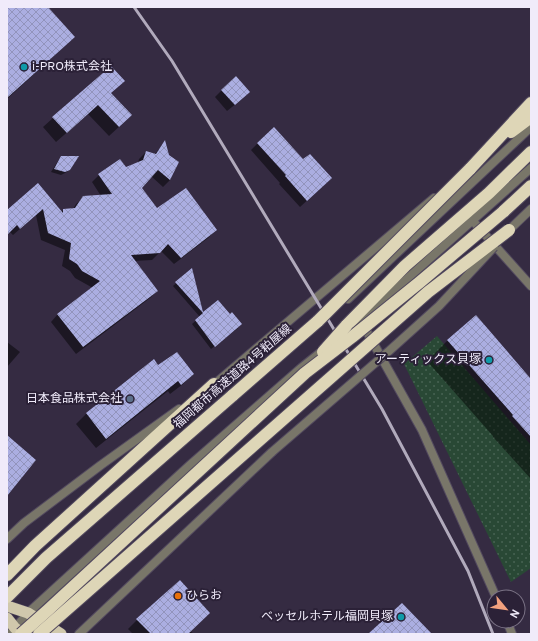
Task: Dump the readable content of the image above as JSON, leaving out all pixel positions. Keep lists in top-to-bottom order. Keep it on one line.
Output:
{"streets":{"highway":["福岡都市高速道路4号粕屋線"]},"places":["i-PRO株式会社","アーティックス貝塚","日本食品株式会社","ひらお","ベッセルホテル福岡貝塚"],"north":"bottom right"}
